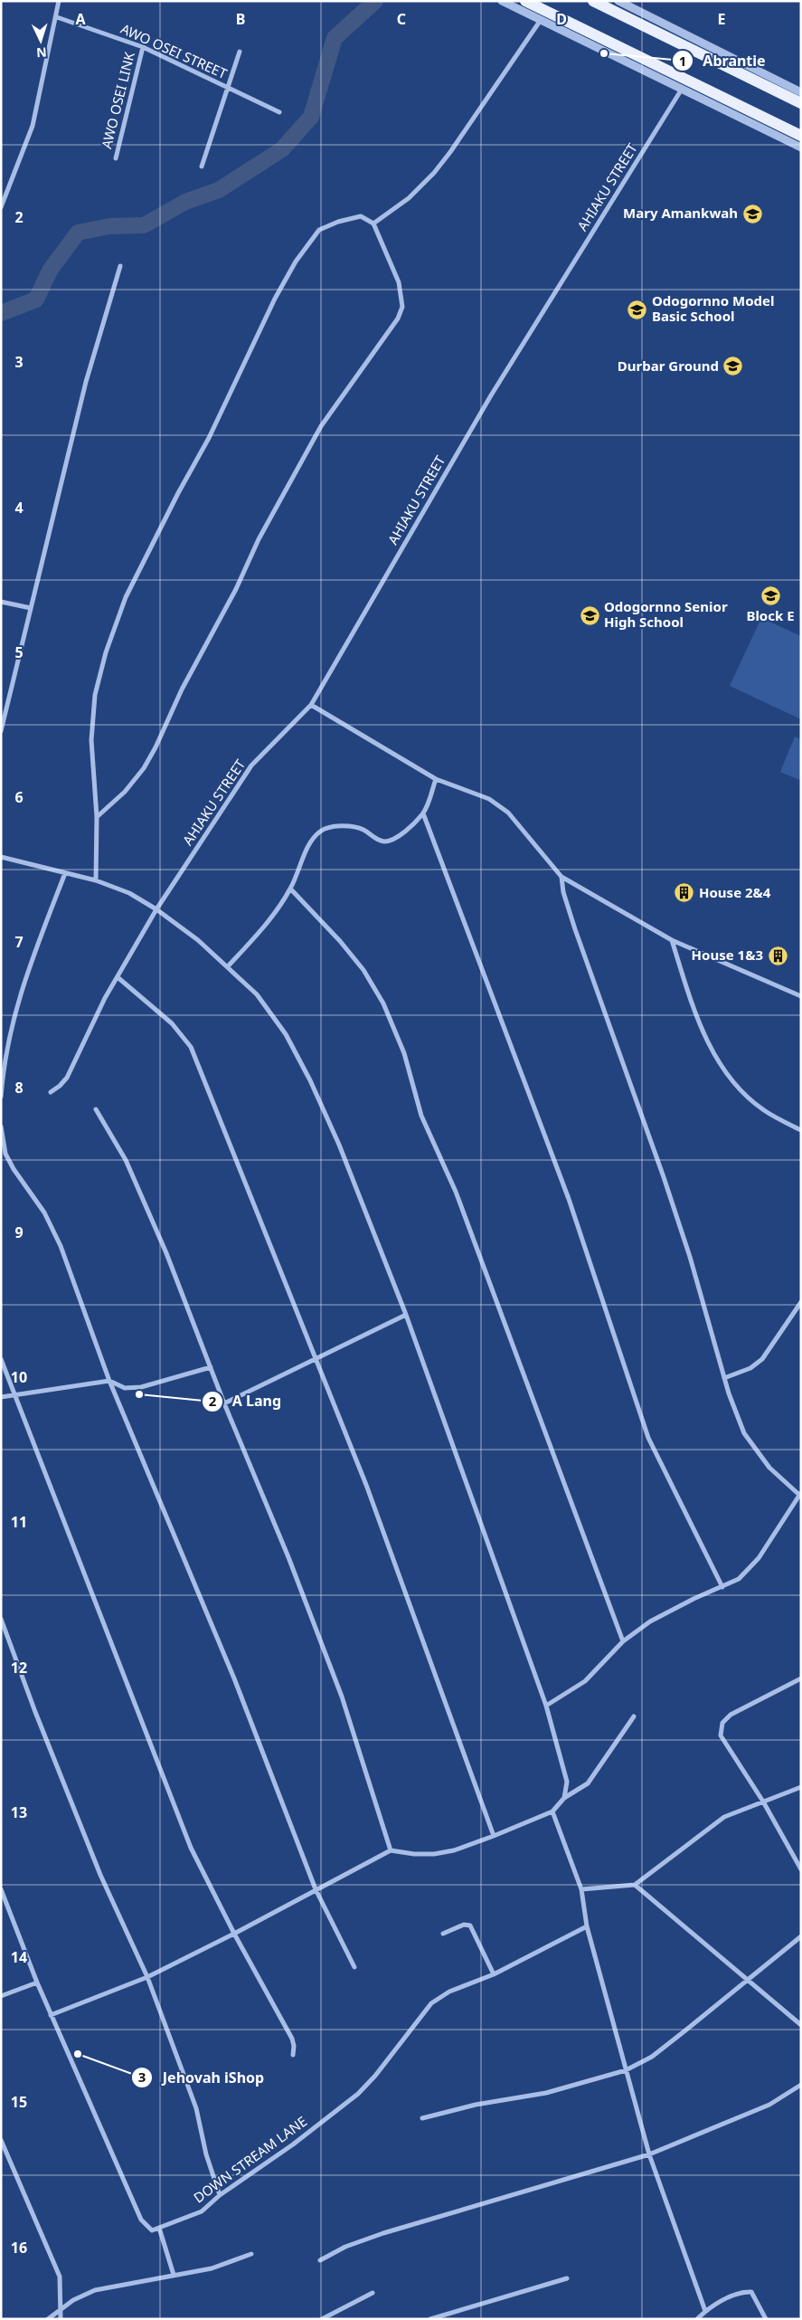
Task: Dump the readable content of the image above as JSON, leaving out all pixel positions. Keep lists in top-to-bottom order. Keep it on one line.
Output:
{"streets":{"street":["AWO OSEI STREET","AWO OSEI LINK","AHIAKU STREET","DOWN STREAM LANE"]},"crossings":[["AWO OSEI STREET","AWO OSEI LINK"]],"places":{"other":["Abrantie","A Lang","Jehovah iShop"],"school or university":["Mary Amankwah","Odogornno Model Basic School","Durbar Ground","Block E","Odogornno Senior High School"],"building":["House 2&4","House 1&3"]},"north":"bottom","grid":{"columns":["A","B","C","D","E"],"rows":["2","3","4","5","6","7","8","9","10","11","12","13","14","15","16"]}}
